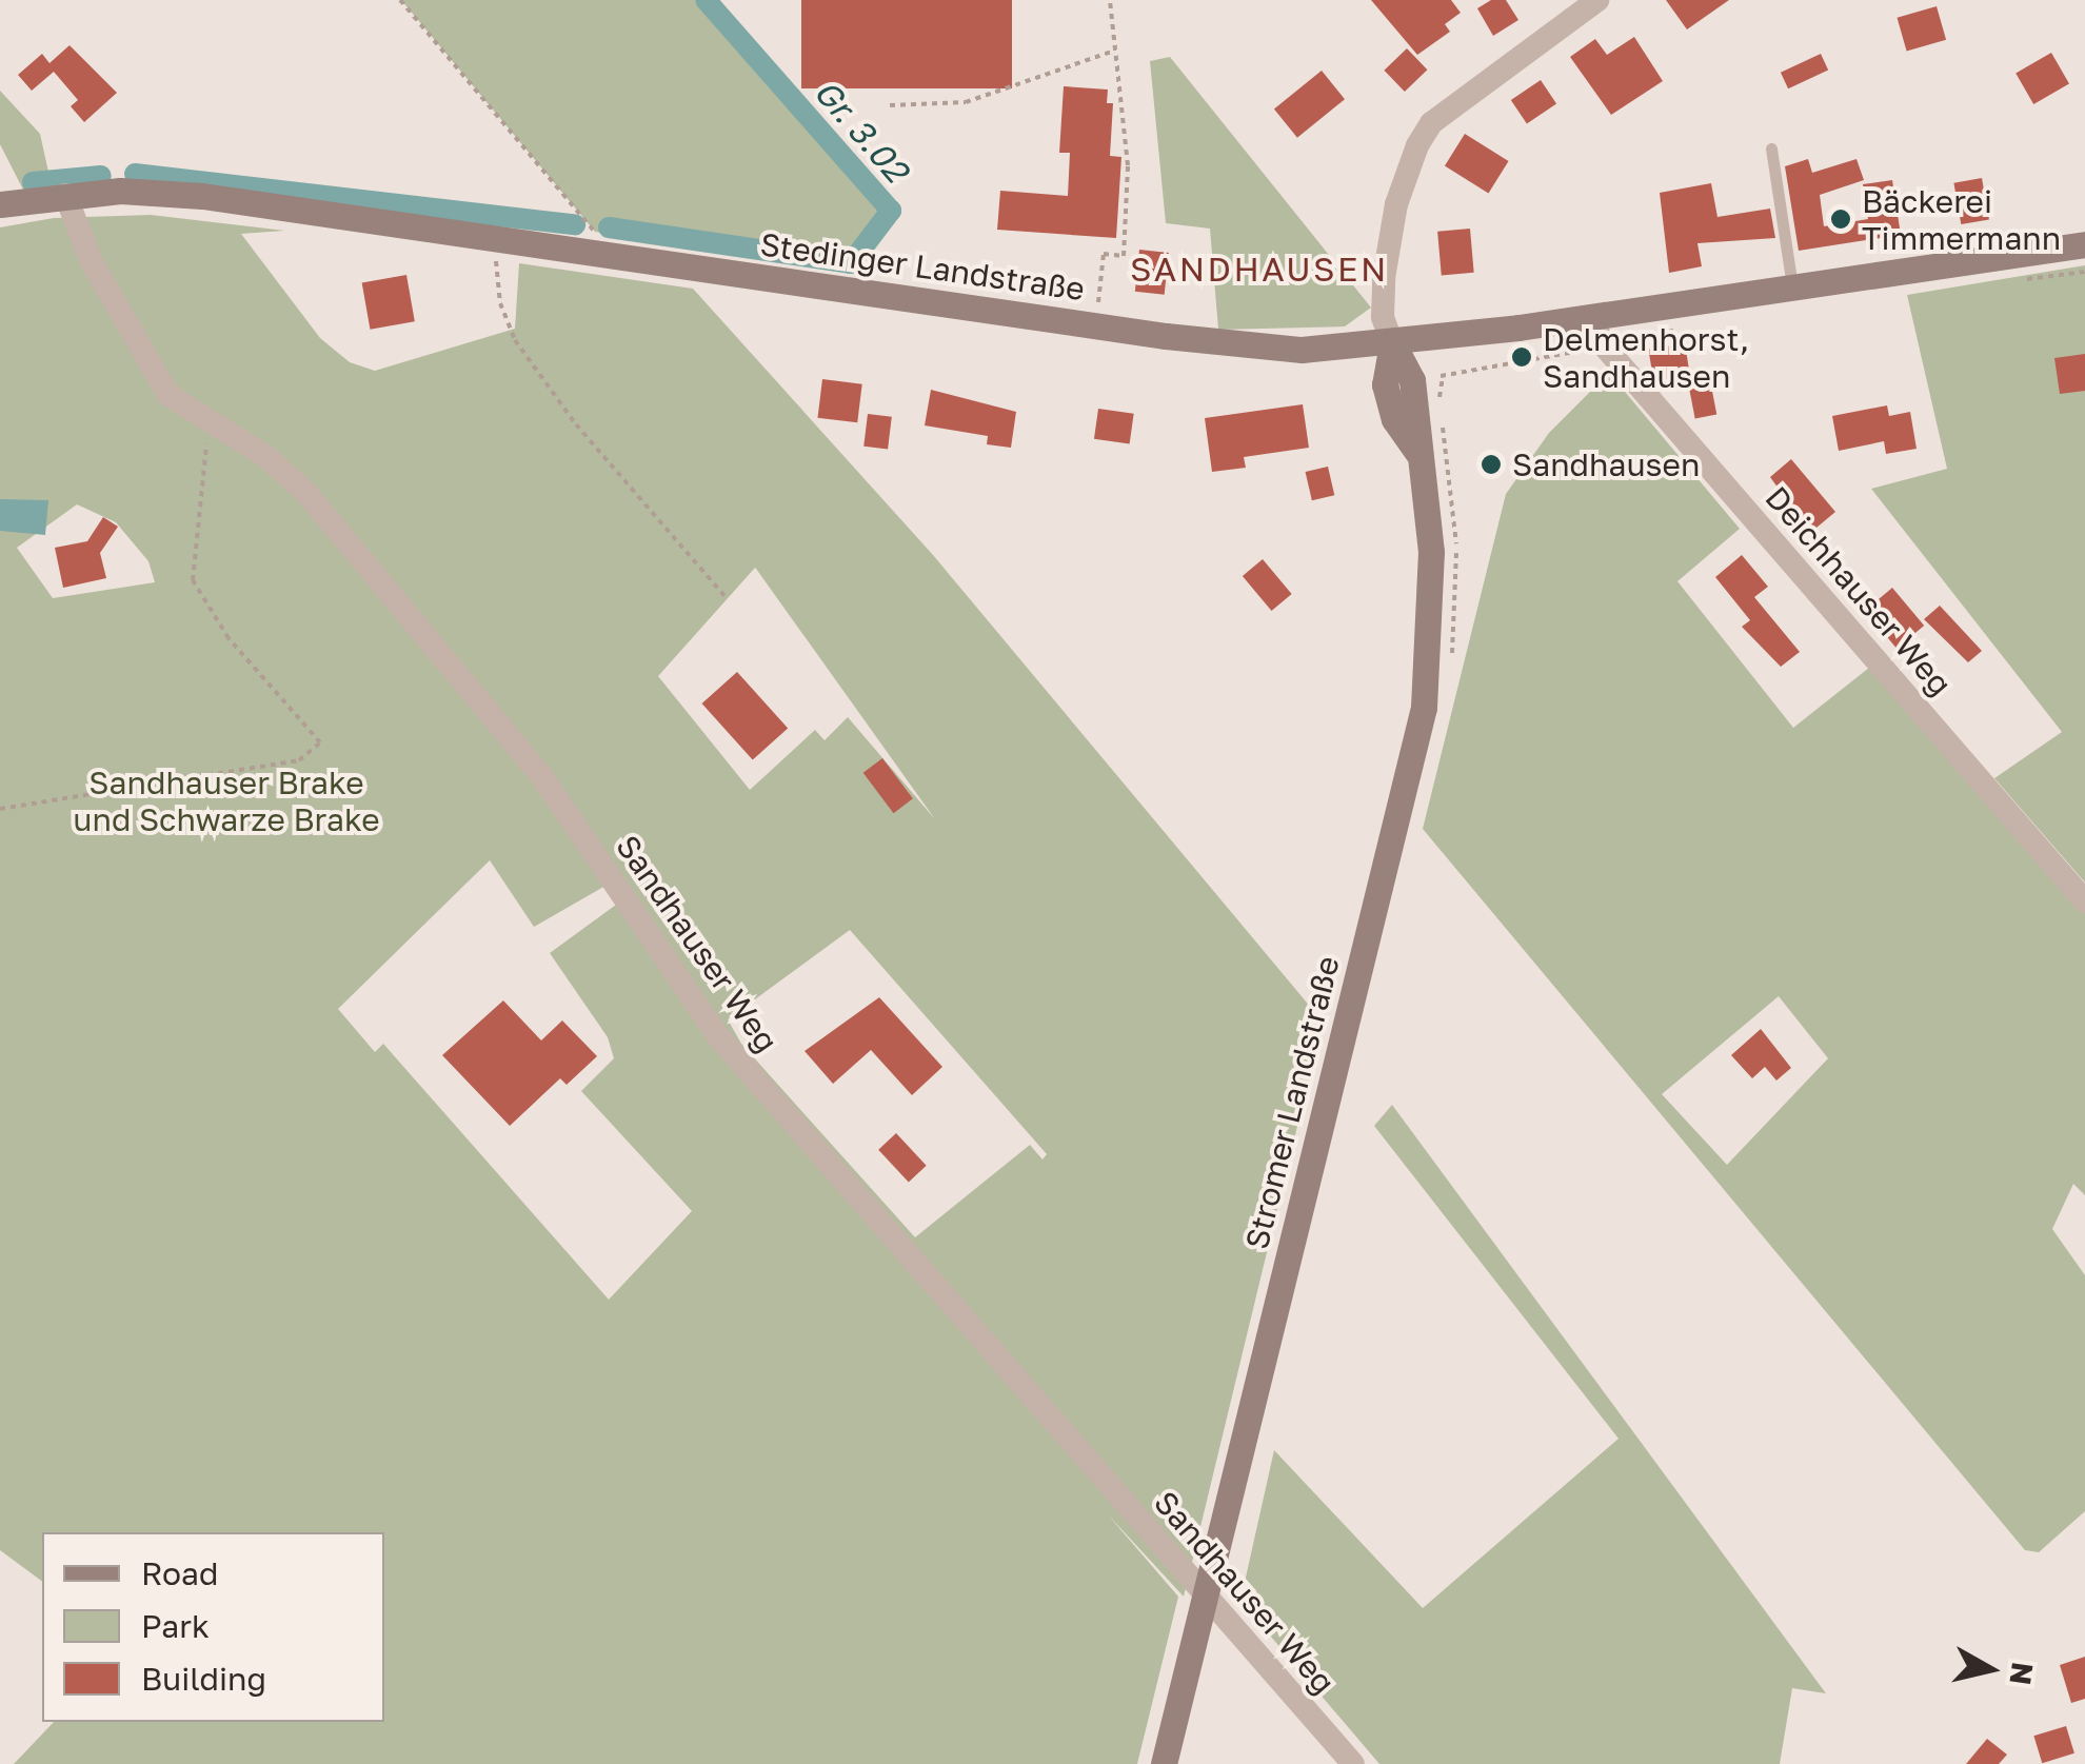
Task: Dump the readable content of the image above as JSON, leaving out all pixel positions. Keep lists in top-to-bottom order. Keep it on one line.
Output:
{"streets":{"main road":["Stedinger Landstraße","Stromer Landstraße"],"street":["Deichhauser Weg","Sandhauser Weg"]},"crossings":[["Stedinger Landstraße","Deichhauser Weg"],["Stedinger Landstraße","Sandhauser Weg"],["Stedinger Landstraße","Stromer Landstraße"],["Sandhauser Weg","Stromer Landstraße"]],"districts":["SANDHAUSEN"],"water":["Gr. 3.02"],"parks":["Sandhauser Brake und Schwarze Brake"],"places":["Bäckerei Timmermann","Delmenhorst, Sandhausen","Sandhausen"],"legend":["Road","Park","Building"],"north":"right"}
